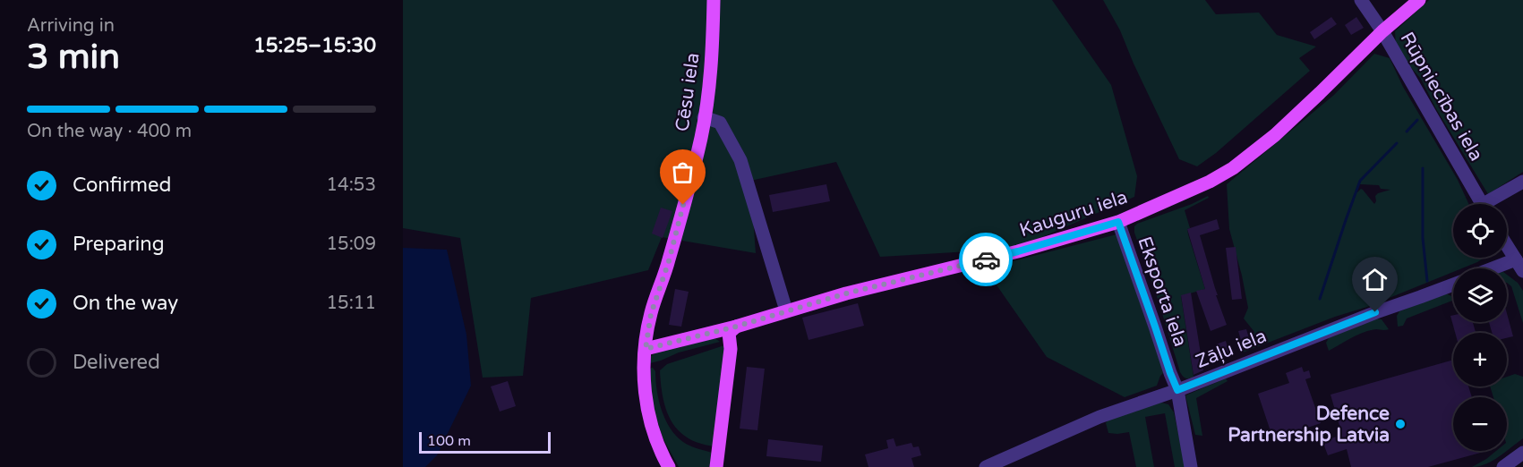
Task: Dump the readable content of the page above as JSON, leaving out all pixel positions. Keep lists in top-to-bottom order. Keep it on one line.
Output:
{"streets":{"main road":["Cēsu iela","Kauguru iela"],"street":["Rūpniecības iela","Eksporta iela","Zāļu iela"]},"crossings":[["Cēsu iela","Kauguru iela"],["Rūpniecības iela","Kauguru iela"],["Kauguru iela","Eksporta iela"],["Eksporta iela","Zāļu iela"]],"places":["Defence Partnership Latvia"],"scale_bar":"100 m","page":{"heading":["3 min","Arriving in","15:25–15:30"],"bar":"On the way · 400 m","list":[["Confirmed","14:53"],["Preparing","15:09"],["On the way","15:11"],"Delivered"],"map_buttons":["+","−"],"scale":"100 m"}}
